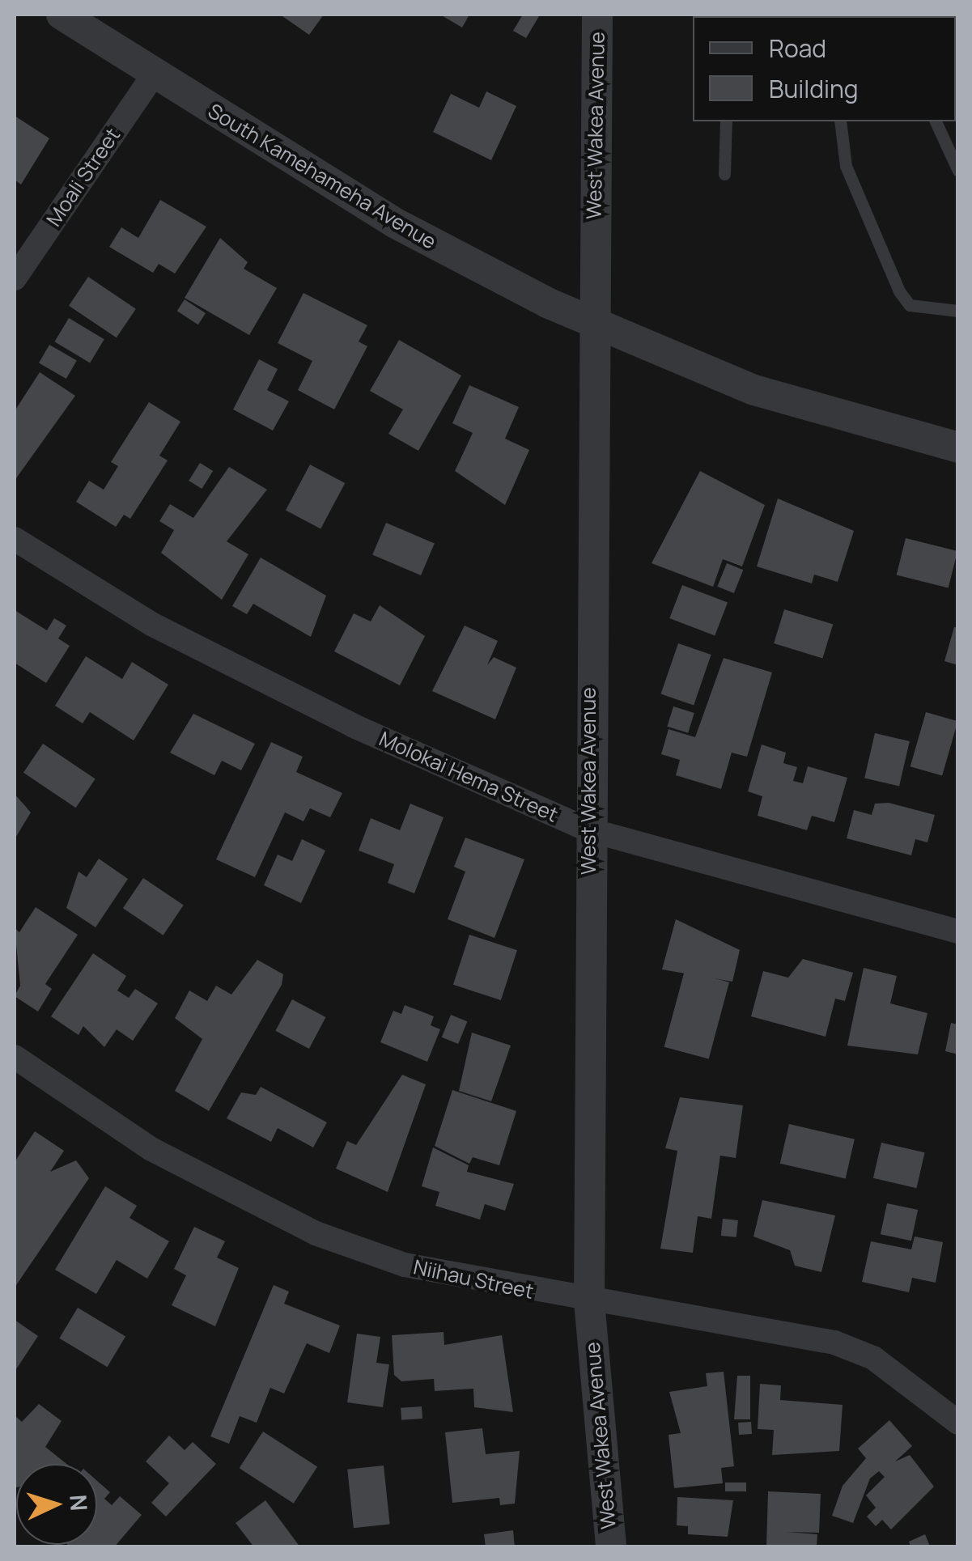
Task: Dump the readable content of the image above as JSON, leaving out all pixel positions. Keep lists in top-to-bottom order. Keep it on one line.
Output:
{"streets":{"street":["West Wakea Avenue","South Kamehameha Avenue","Moali Street","Molokai Hema Street","Niihau Street"]},"crossings":[["West Wakea Avenue","South Kamehameha Avenue"],["West Wakea Avenue","Molokai Hema Street"],["West Wakea Avenue","Niihau Street"],["South Kamehameha Avenue","Moali Street"]],"legend":["Road","Building"],"north":"right"}
